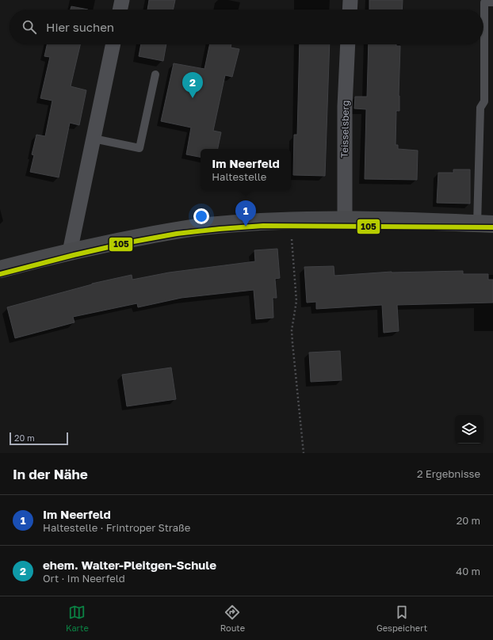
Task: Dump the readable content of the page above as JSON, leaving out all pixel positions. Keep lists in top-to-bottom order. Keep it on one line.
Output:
{"streets":{"street":["Teisselsberg"]},"lines":["transit line 105"],"scale_bar":"20 m","page":{"search":"Hier suchen","pins":["2","1"],"popup":["Im Neerfeld","Haltestelle"],"scale":"20 m","heading":["In der Nähe","2 Ergebnisse"],"list":[{"mark":"1","name":"Im Neerfeld","note":"Haltestelle · Frintroper Straße","value":"20 m"},{"mark":"2","name":"ehem. Walter-Pleitgen-Schule","note":"Ort · Im Neerfeld","value":"40 m"}],"nav":["Karte","Route","Gespeichert"]}}
